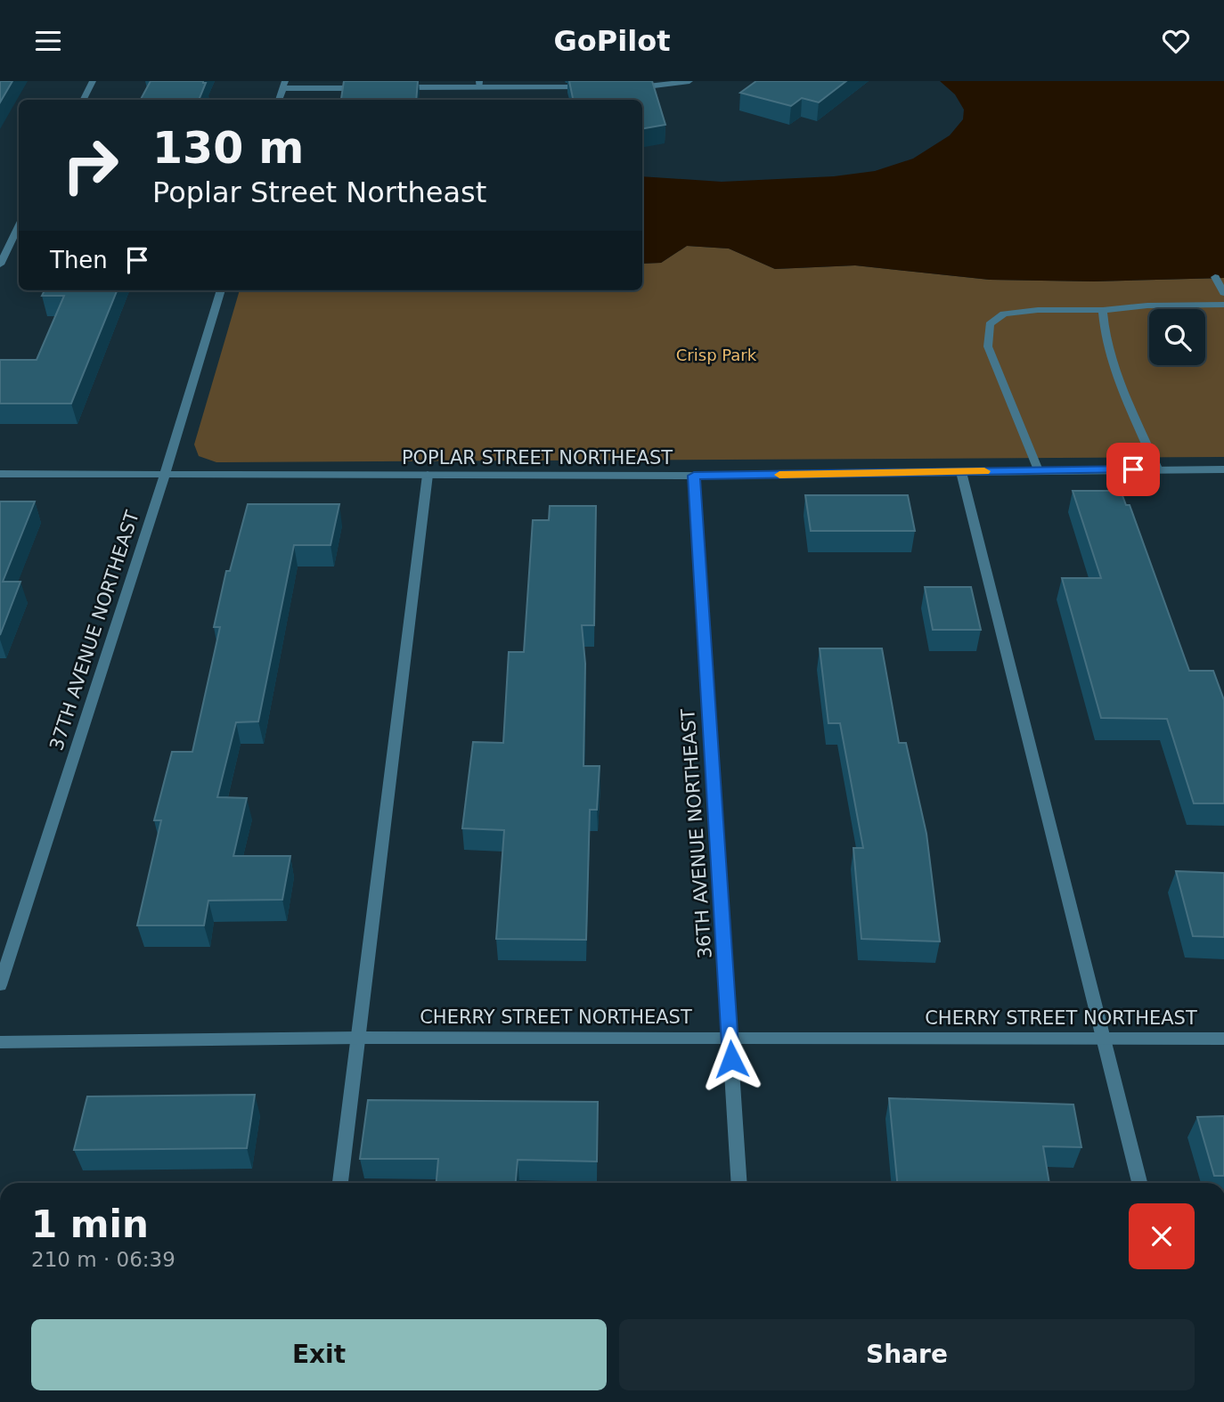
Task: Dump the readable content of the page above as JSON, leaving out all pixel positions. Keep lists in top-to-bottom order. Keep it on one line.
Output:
{"streets":{"street":["POPLAR STREET NORTHEAST","37TH AVENUE NORTHEAST","36TH AVENUE NORTHEAST","CHERRY STREET NORTHEAST"]},"crossings":[["POPLAR STREET NORTHEAST","37TH AVENUE NORTHEAST"],["POPLAR STREET NORTHEAST","36TH AVENUE NORTHEAST"],["36TH AVENUE NORTHEAST","CHERRY STREET NORTHEAST"]],"parks":["Crisp Park"],"page":{"header":"GoPilot","turn":["130 m","Poplar Street Northeast"],"then":"Then","heading":["1 min","210 m · 06:39"],"buttons":["Exit","Share"]}}
